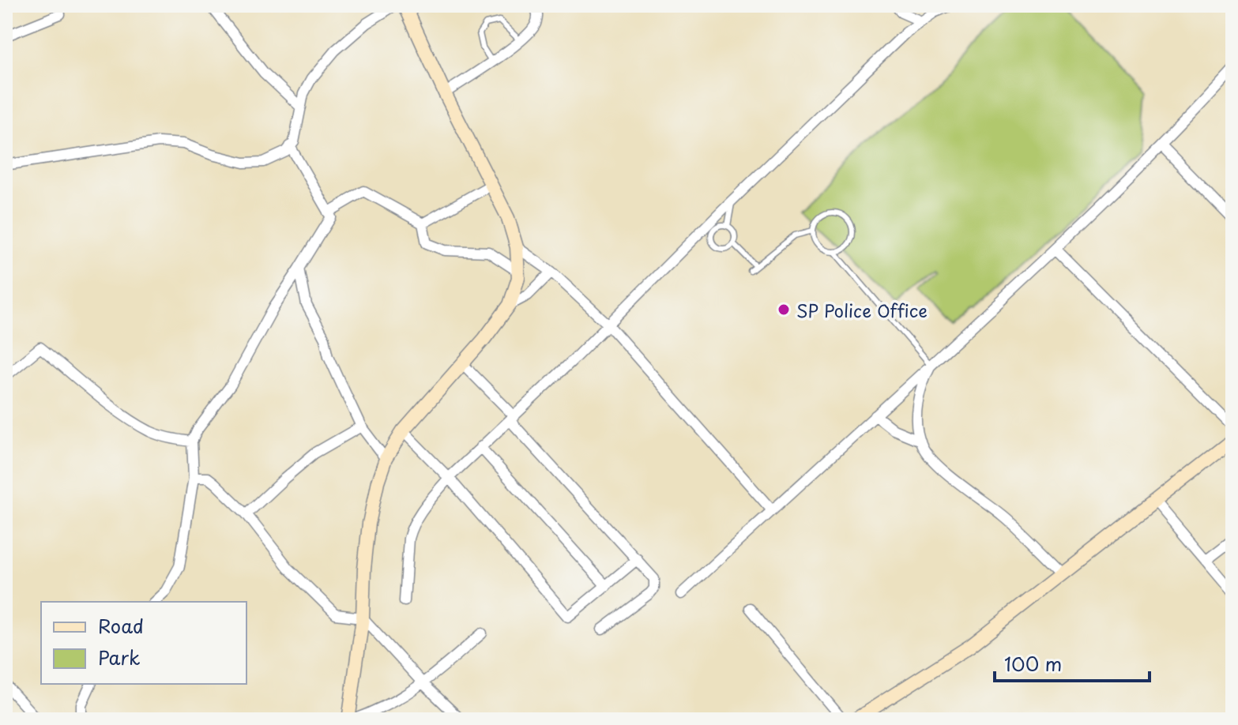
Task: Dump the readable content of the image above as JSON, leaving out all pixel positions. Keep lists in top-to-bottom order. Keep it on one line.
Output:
{"places":["SP Police Office"],"legend":["Road","Park"],"scale_bar":"100 m"}
